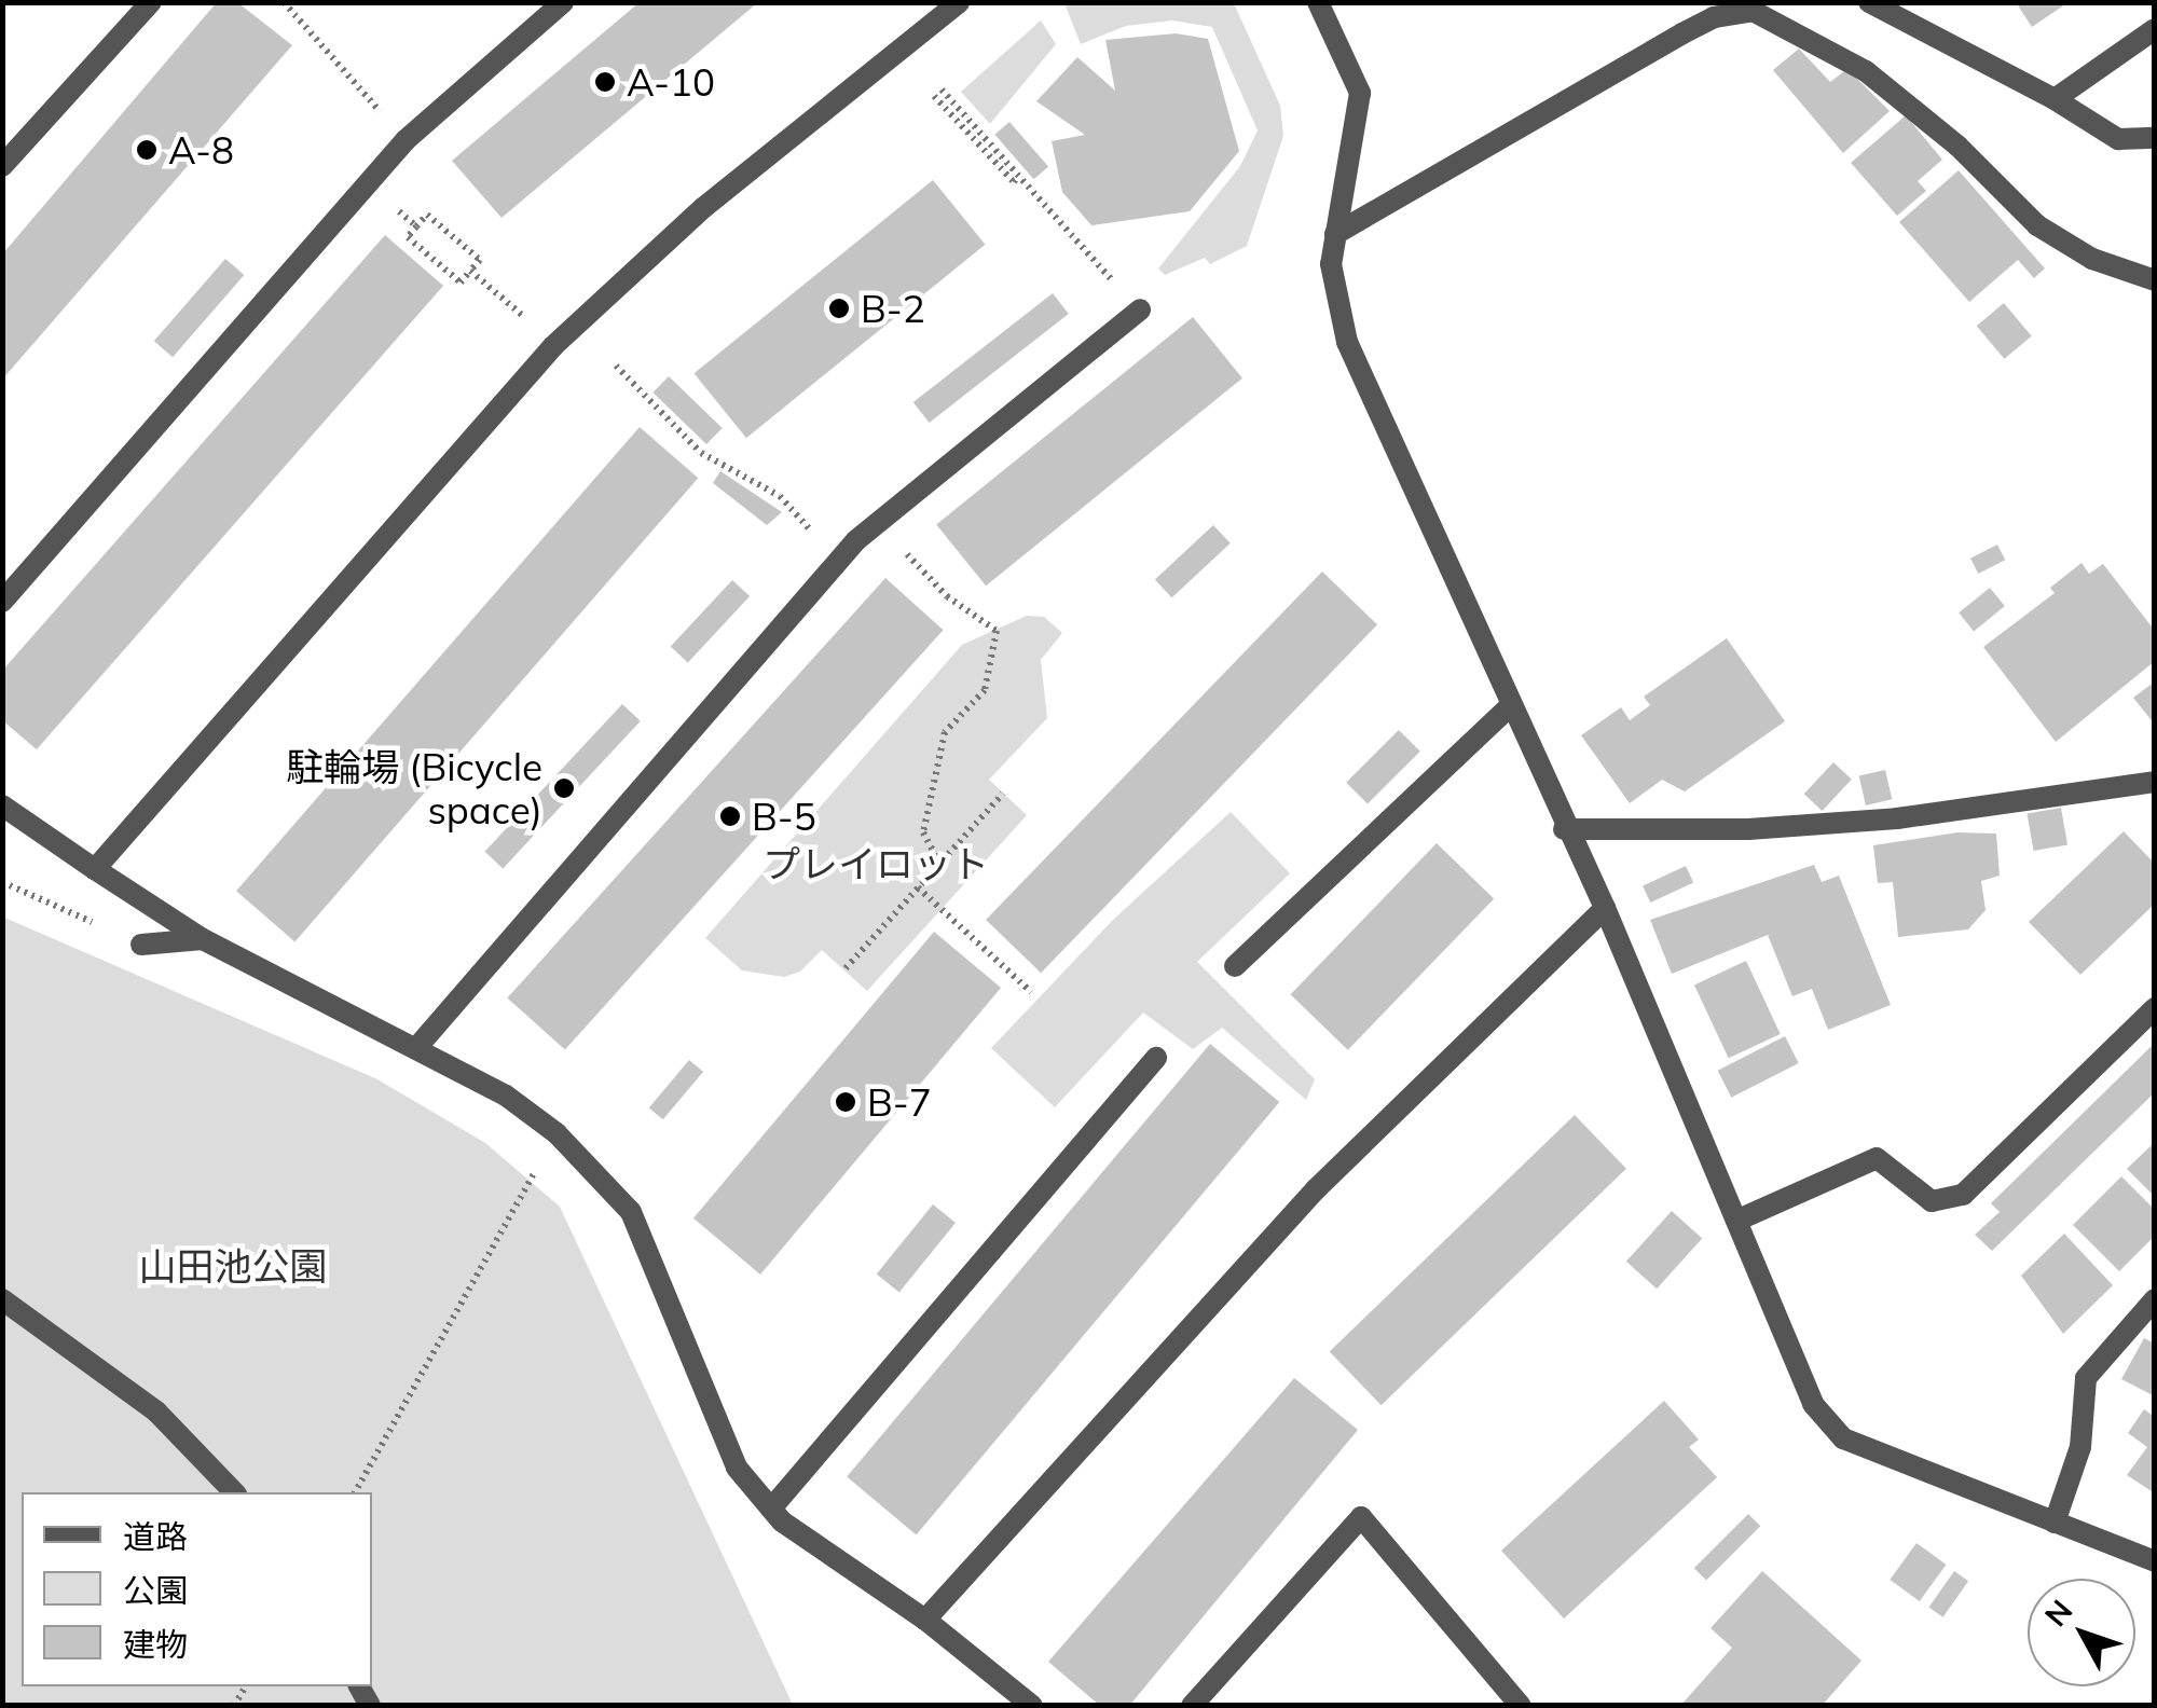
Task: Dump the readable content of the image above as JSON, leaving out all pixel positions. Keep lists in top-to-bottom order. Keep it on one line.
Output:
{"parks":["プレイロット","山田池公園"],"places":["A-10","A-8","B-2","駐輪場 (Bicycle space)","B-5","B-7"],"legend":["道路","公園","建物"],"north":"top left"}
